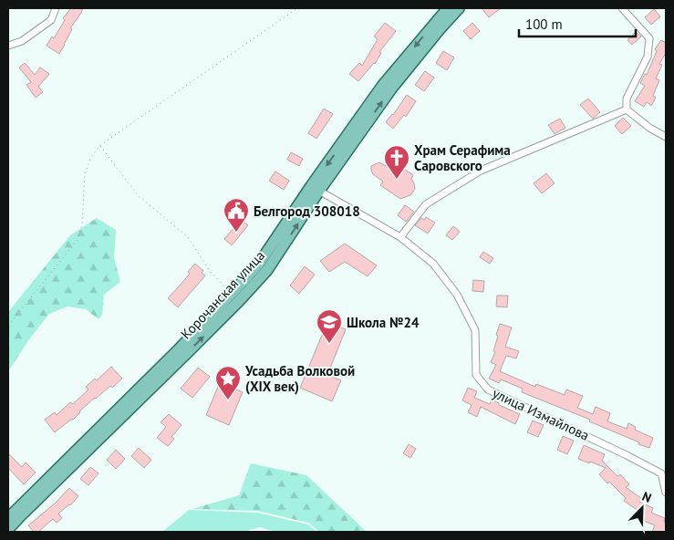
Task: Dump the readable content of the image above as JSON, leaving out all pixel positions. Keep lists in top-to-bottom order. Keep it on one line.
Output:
{"streets":{"main road":["Корочанская улица"],"street":["улица Измайлова"]},"crossings":[["Корочанская улица","улица Измайлова"]],"places":{"church":["Храм Серафима Саровского"],"public building":["Белгород 308018"],"school or university":["Школа №24"],"place":["Усадьба Волковой (XIX век)"]},"scale_bar":"100 m","north":"top right"}
